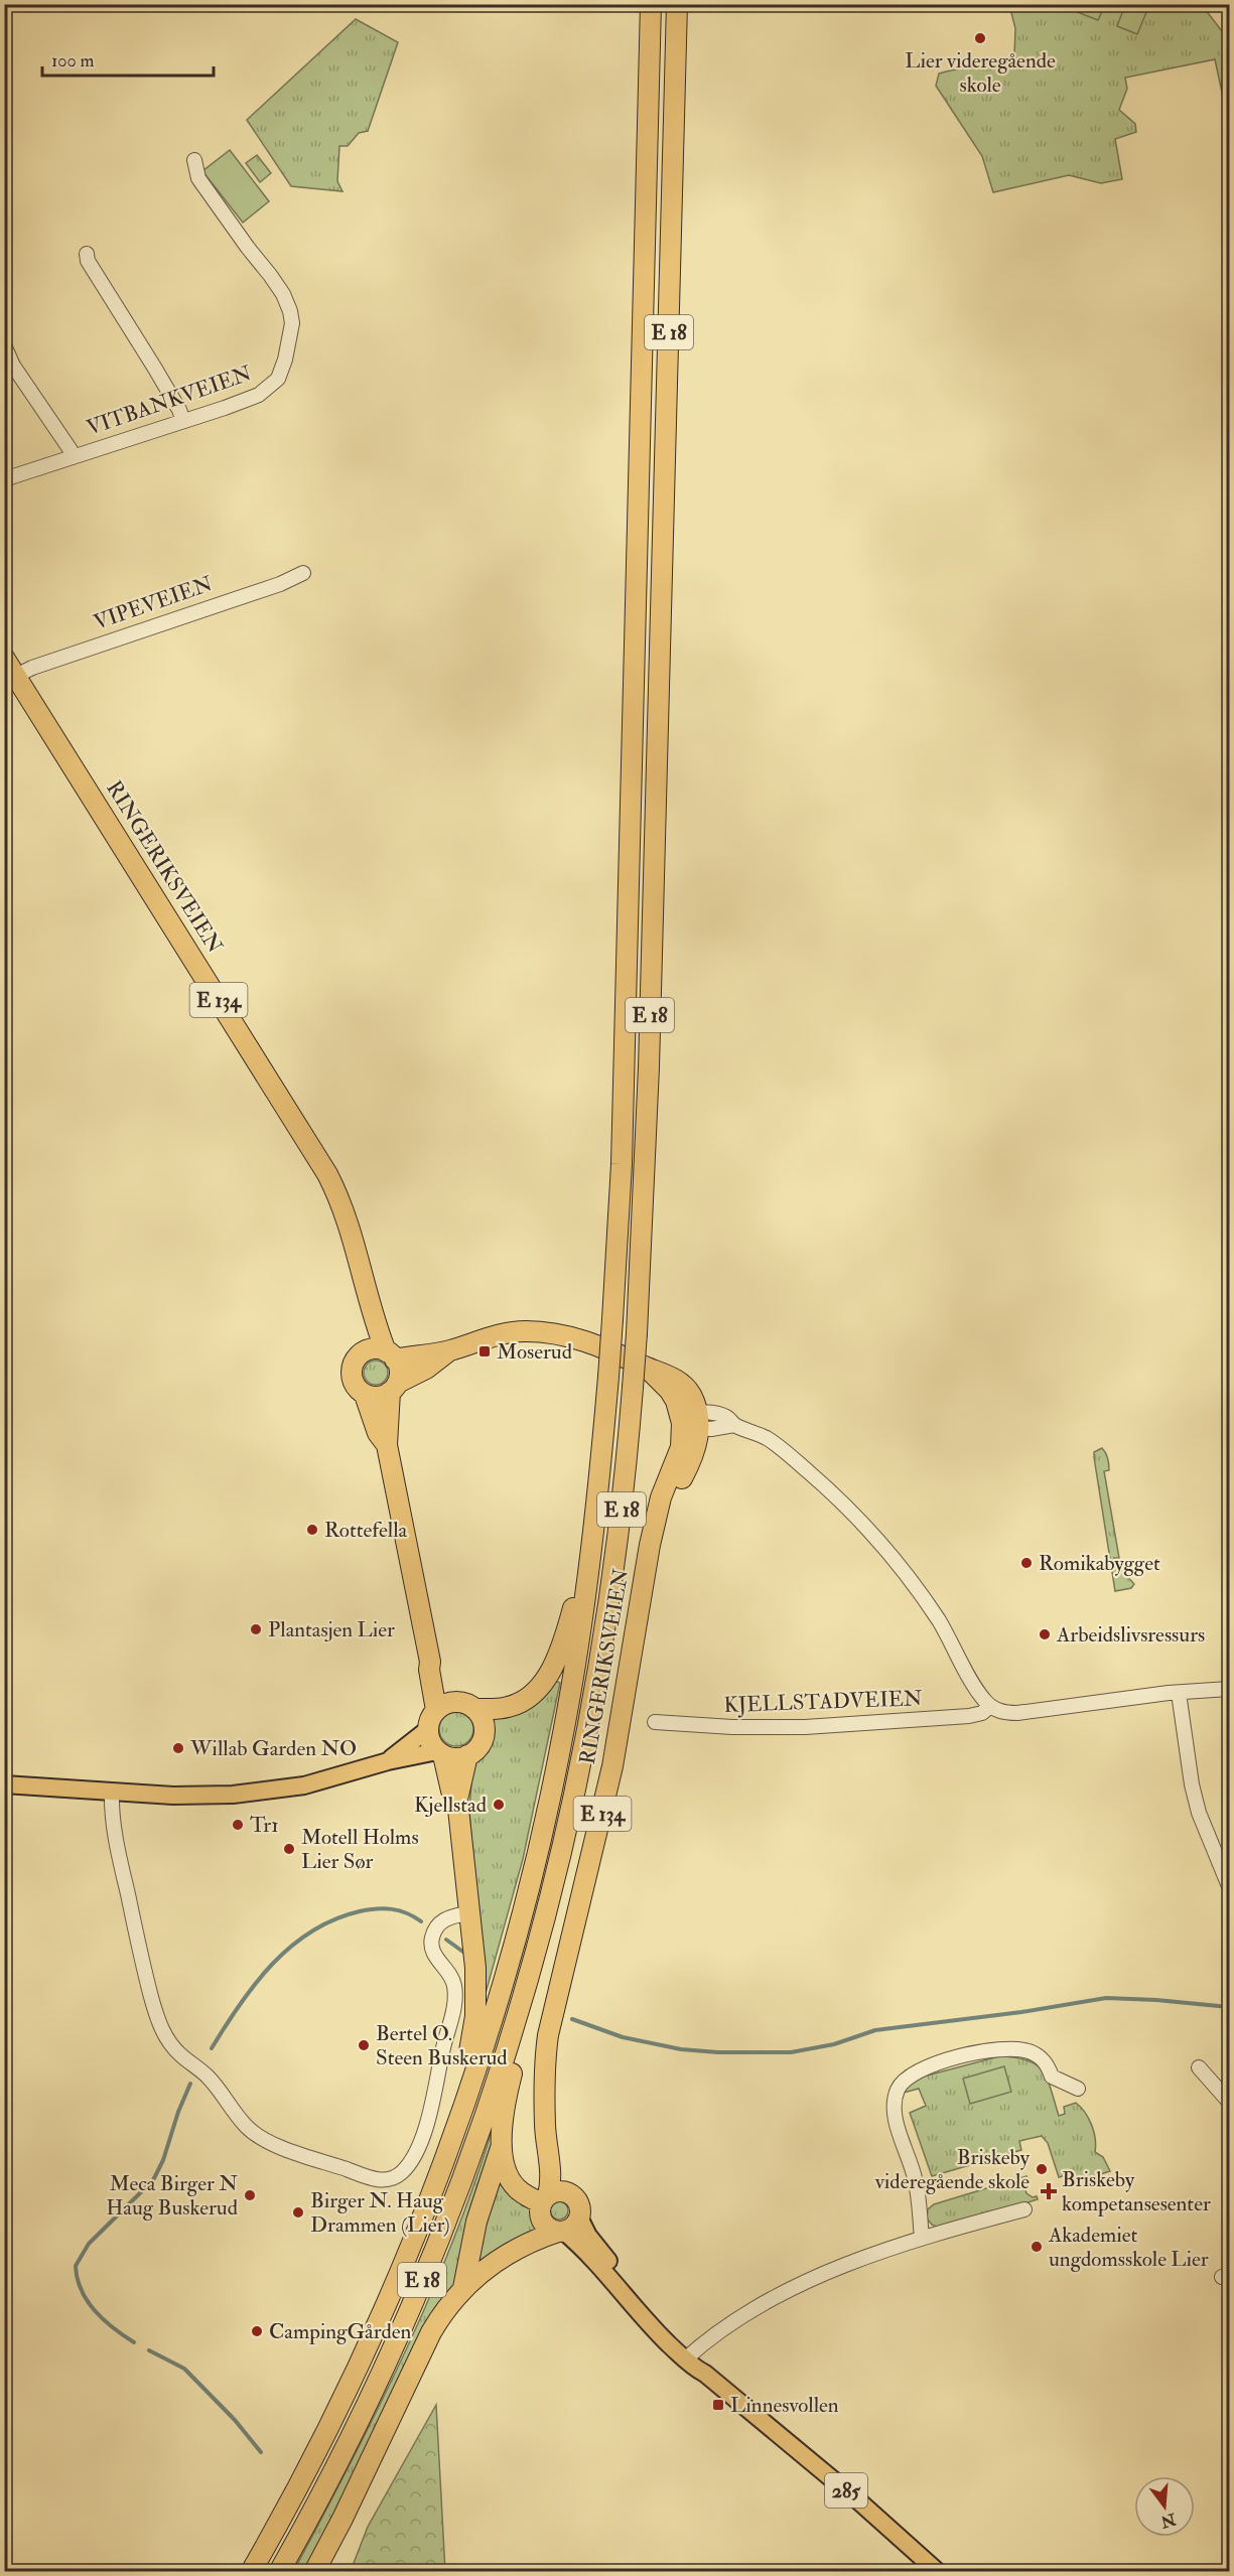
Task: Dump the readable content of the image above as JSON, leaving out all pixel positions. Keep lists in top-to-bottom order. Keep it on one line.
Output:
{"streets":{"highway":["E 18","RINGERIKSVEIEN","E 134"],"main road":["285"],"street":["VITBANKVEIEN","VIPEVEIEN","KJELLSTADVEIEN"]},"crossings":[["E 18","RINGERIKSVEIEN"],["E 18","E 134"],["E 18","285"],["VIPEVEIEN","RINGERIKSVEIEN"],["RINGERIKSVEIEN","E 134"],["RINGERIKSVEIEN","285"],["E 134","285"]],"places":{"other":["Lier videregående skole","Rottefella","Romikabygget","Plantasjen Lier","Arbeidslivsressurs","Willab Garden NO","Kjellstad","Tr1","Motell Holms Lier Sør","Bertel O. Steen Buskerud","Briskeby videregående skole","Meca Birger N Haug Buskerud","Birger N. Haug Drammen (Lier)","Akademiet ungdomsskole Lier","CampingGården"],"transit":["Moserud","Linnesvollen"],"health":["Briskeby kompetansesenter"]},"scale_bar":"100 m","north":"bottom"}
